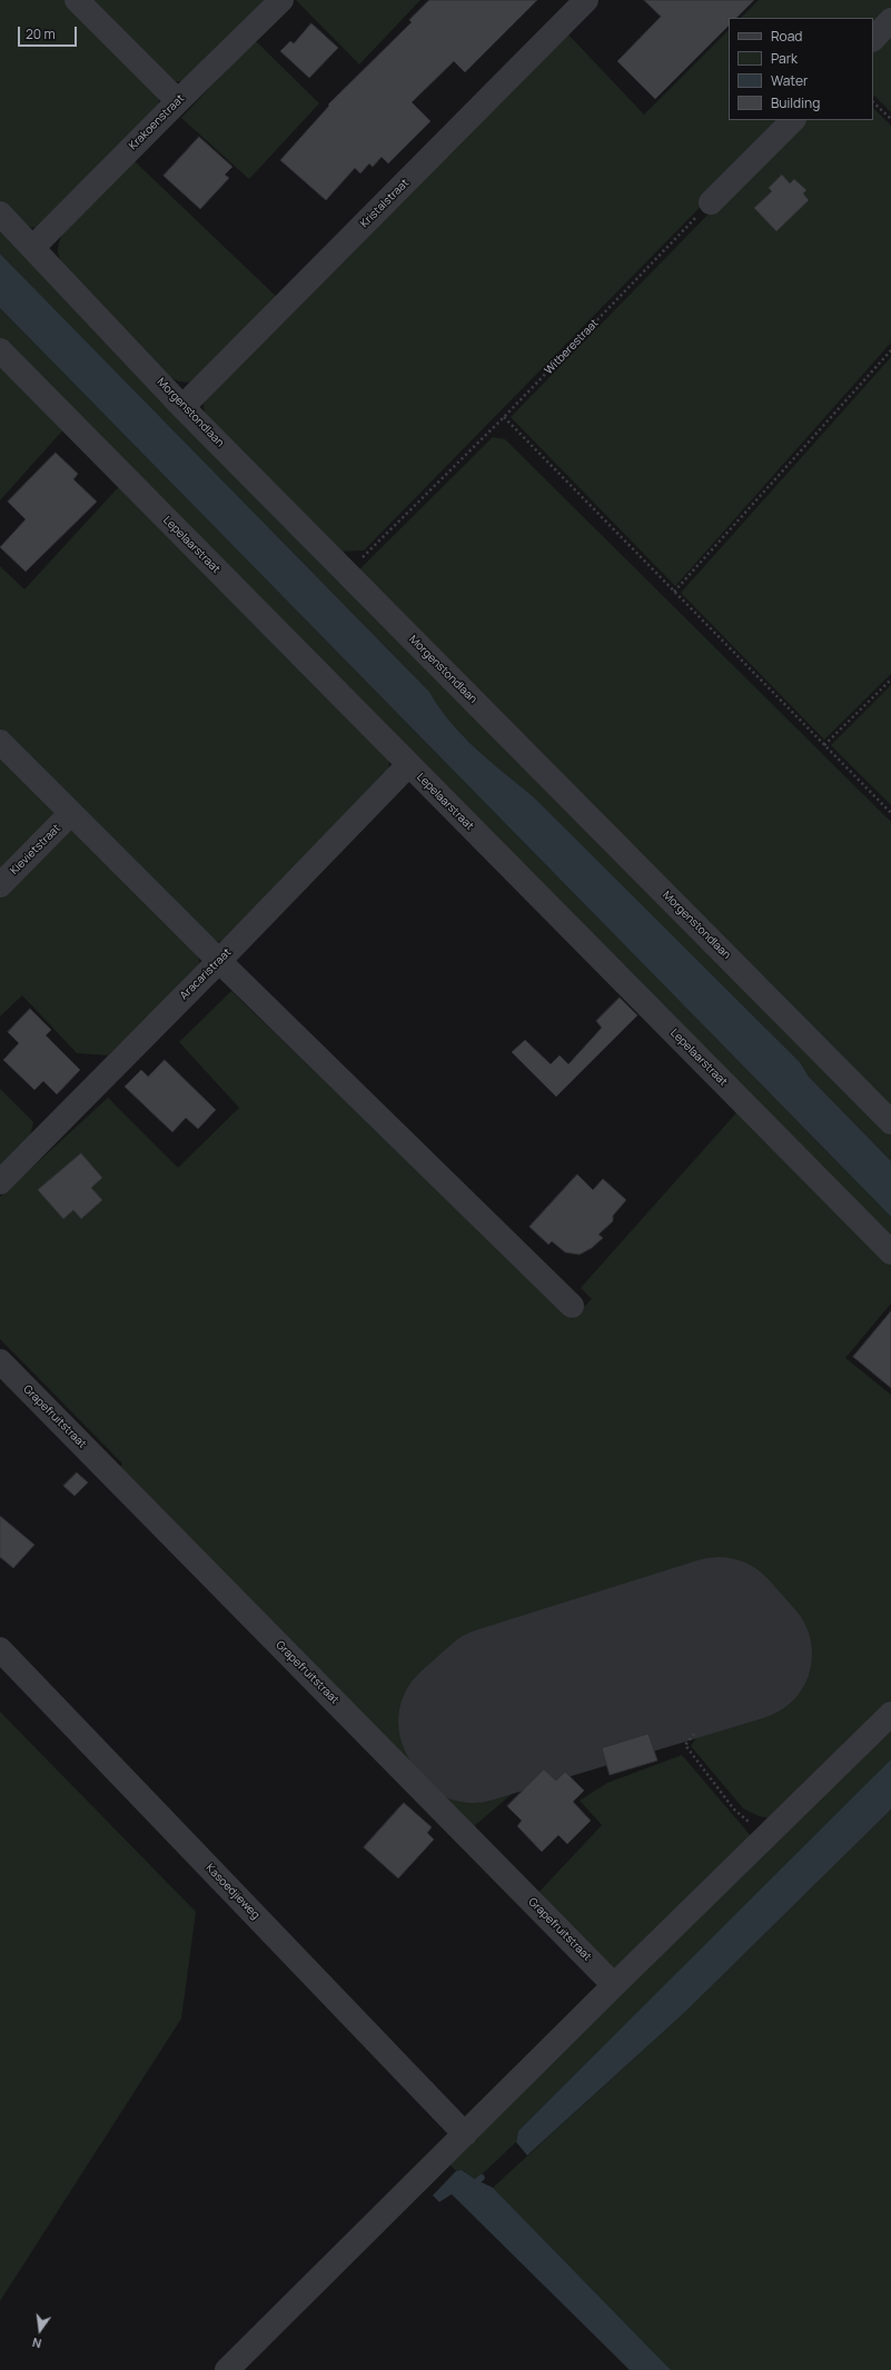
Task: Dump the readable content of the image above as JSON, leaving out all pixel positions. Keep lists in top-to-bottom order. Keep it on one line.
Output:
{"streets":{"street":["Krakoenstraat","Kristalstraat","Morgenstondlaan","Lepelaarstraat","Kievietstraat","Aracaristraat","Grapefruitstraat","Kasoedjieweg"],"path":["Witberestraat"]},"crossings":[["Krakoenstraat","Morgenstondlaan"],["Kristalstraat","Morgenstondlaan"],["Witberestraat","Morgenstondlaan"],["Lepelaarstraat","Aracaristraat"]],"legend":["Road","Park","Water","Building"],"scale_bar":"20 m","north":"bottom"}
